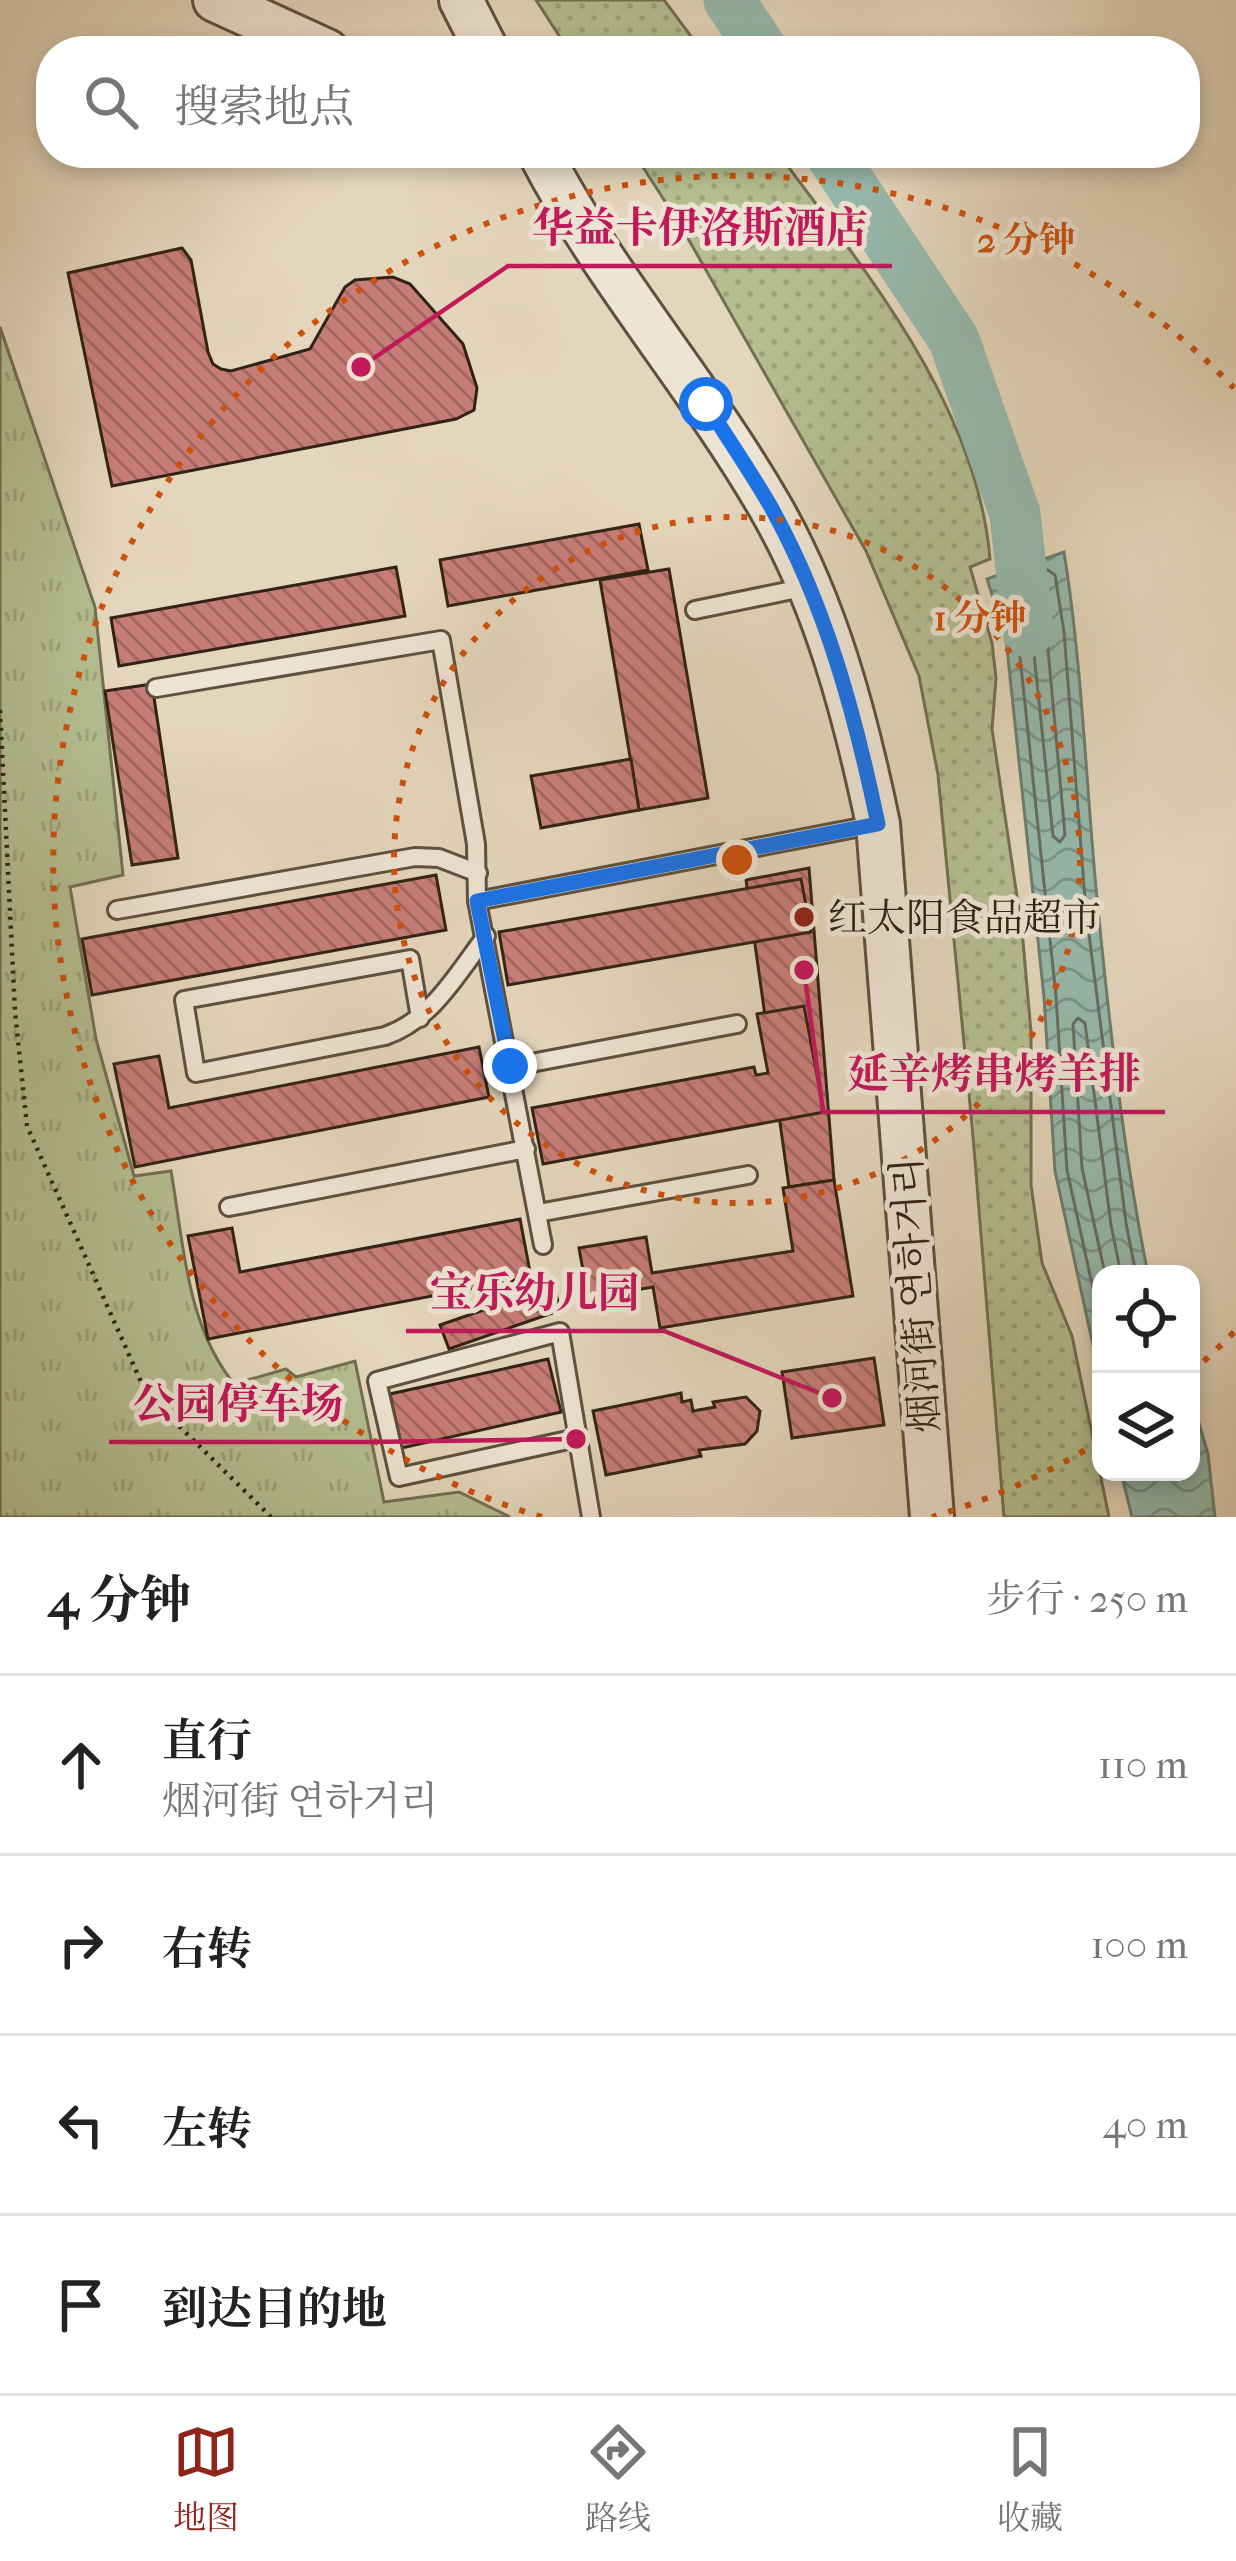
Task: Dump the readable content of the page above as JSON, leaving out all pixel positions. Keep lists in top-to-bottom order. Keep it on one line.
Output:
{"streets":{"street":["烟河街 연하거리"]},"places":["华益卡伊洛斯酒店","红太阳食品超市","延辛烤串烤羊排","宝乐幼儿园","公园停车场"],"page":{"search":"搜索地点","heading":["4 分钟","步行 · 250 m"],"list":[["直行","烟河街 연하거리","110 m"],["右转","100 m"],["左转","40 m"],"到达目的地"],"nav":["地图","路线","收藏"]},"rings":["2 分钟","1 分钟"]}
